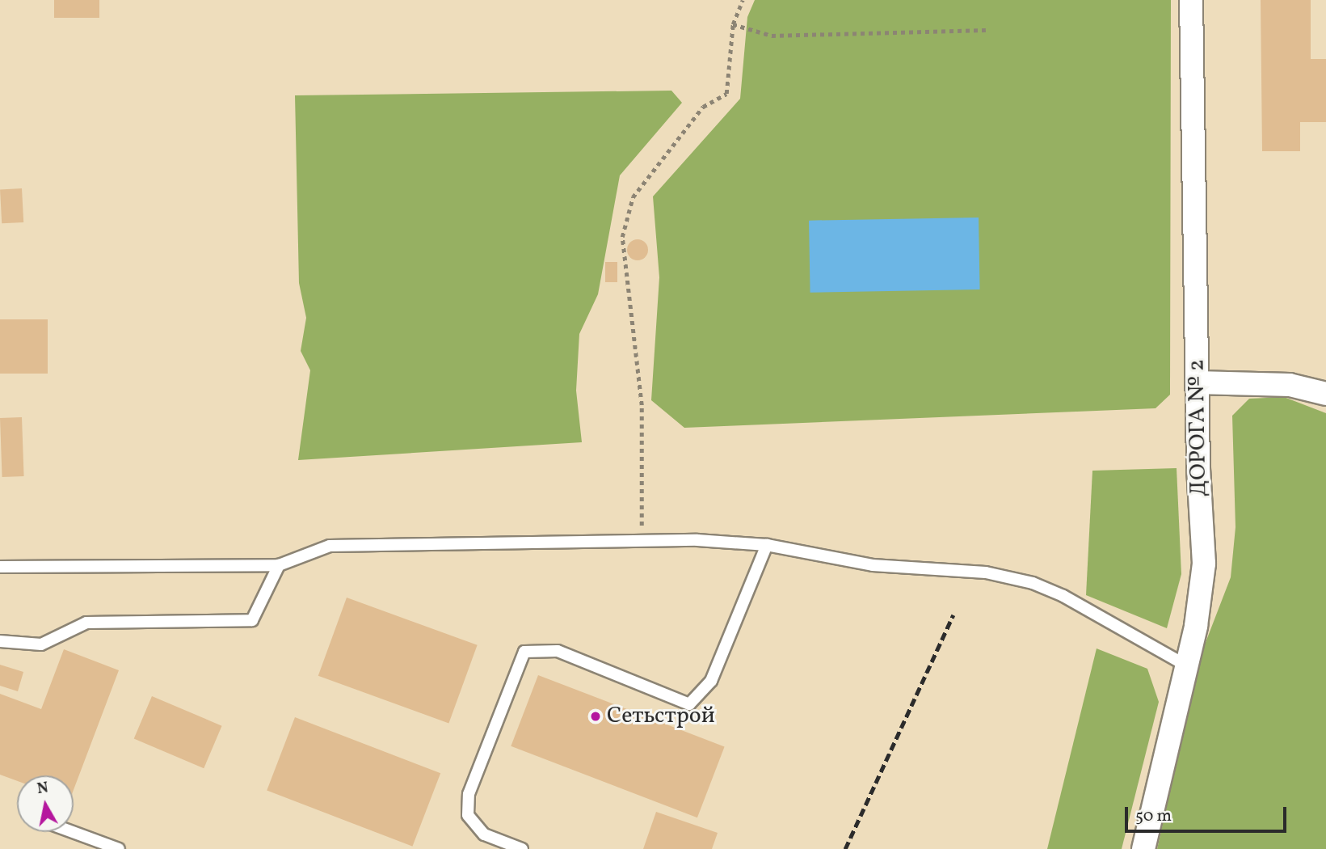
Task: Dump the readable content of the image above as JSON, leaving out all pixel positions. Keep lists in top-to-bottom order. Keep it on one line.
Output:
{"streets":{"street":["ДОРОГА № 2"]},"places":["Сетьстрой"],"scale_bar":"50 m","north":"top"}
